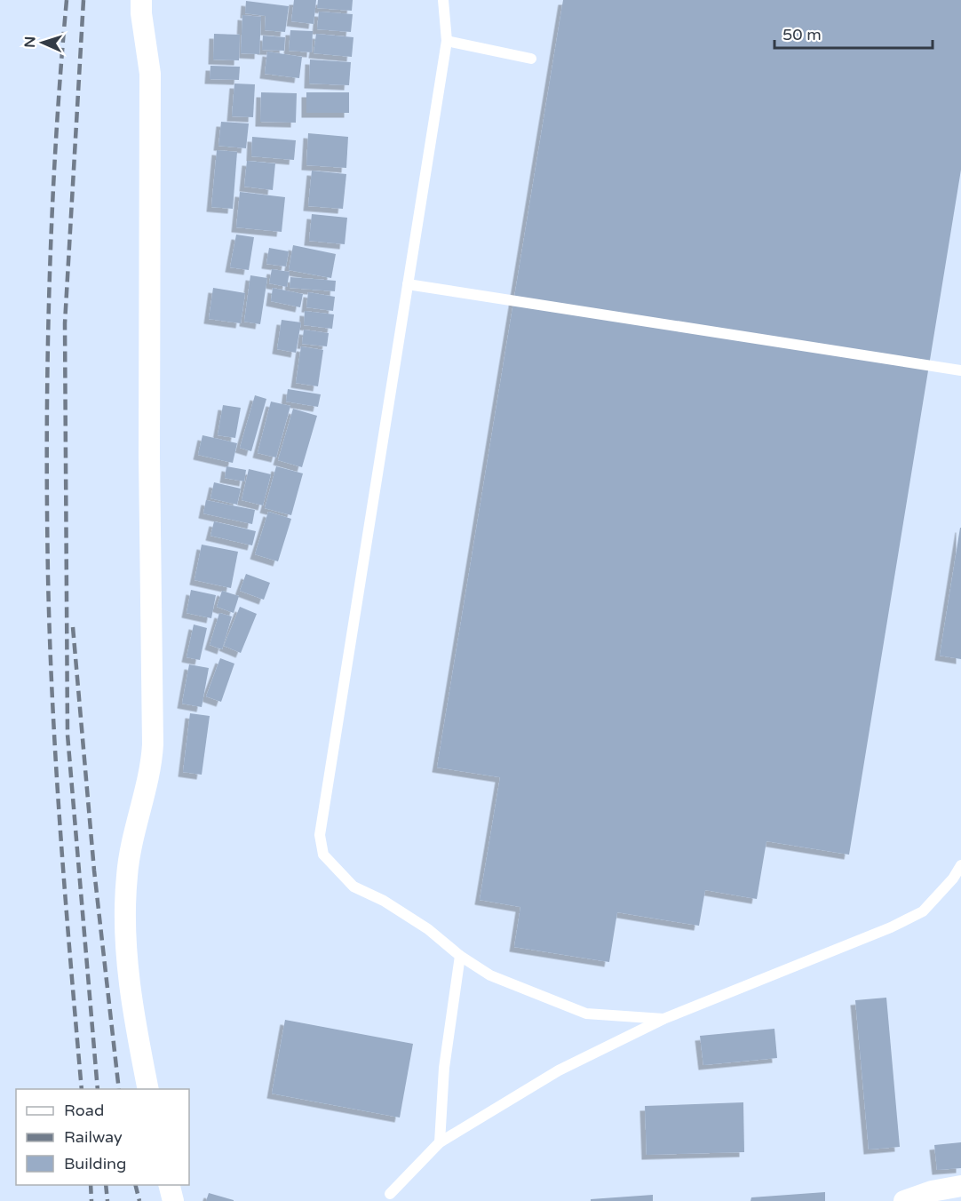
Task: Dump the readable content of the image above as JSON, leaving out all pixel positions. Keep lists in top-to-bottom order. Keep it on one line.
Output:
{"legend":["Road","Railway","Building"],"scale_bar":"50 m","north":"left"}
